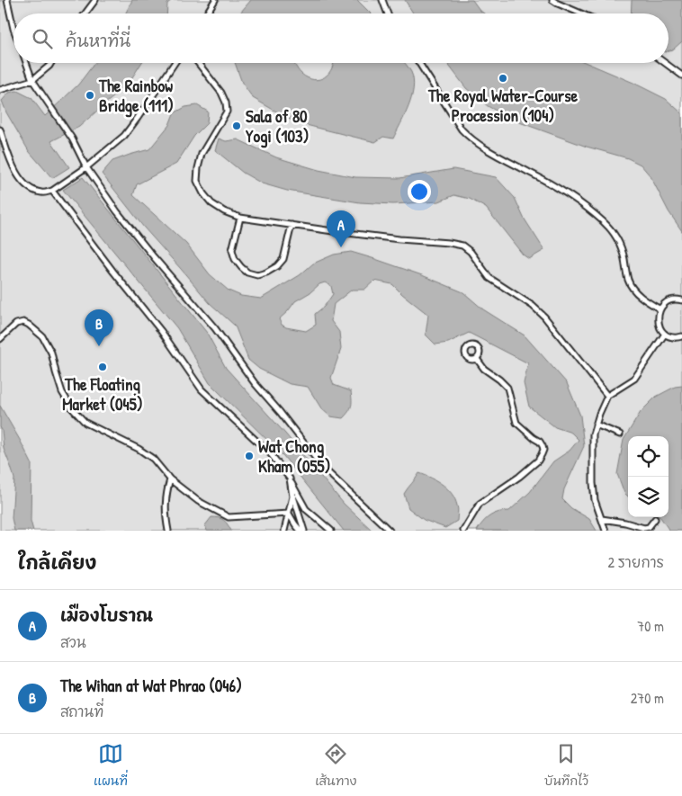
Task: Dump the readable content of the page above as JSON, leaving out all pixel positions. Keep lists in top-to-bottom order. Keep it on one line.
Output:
{"places":["The Royal Water-Course Procession (104)","The Rainbow Bridge (111)","Sala of 80 Yogi (103)","The Floating Market (045)","Wat Chong Kham (055)"],"page":{"search":"ค้นหาที่นี่","pins":["A","B"],"heading":["ใกล้เคียง","2 รายการ"],"list":[{"mark":"A","name":"เมืองโบราณ","note":"สวน","value":"70 m"},{"mark":"B","name":"The Wihan at Wat Phrao (046)","note":"สถานที่","value":"270 m"}],"nav":["แผนที่","เส้นทาง","บันทึกไว้"]}}
